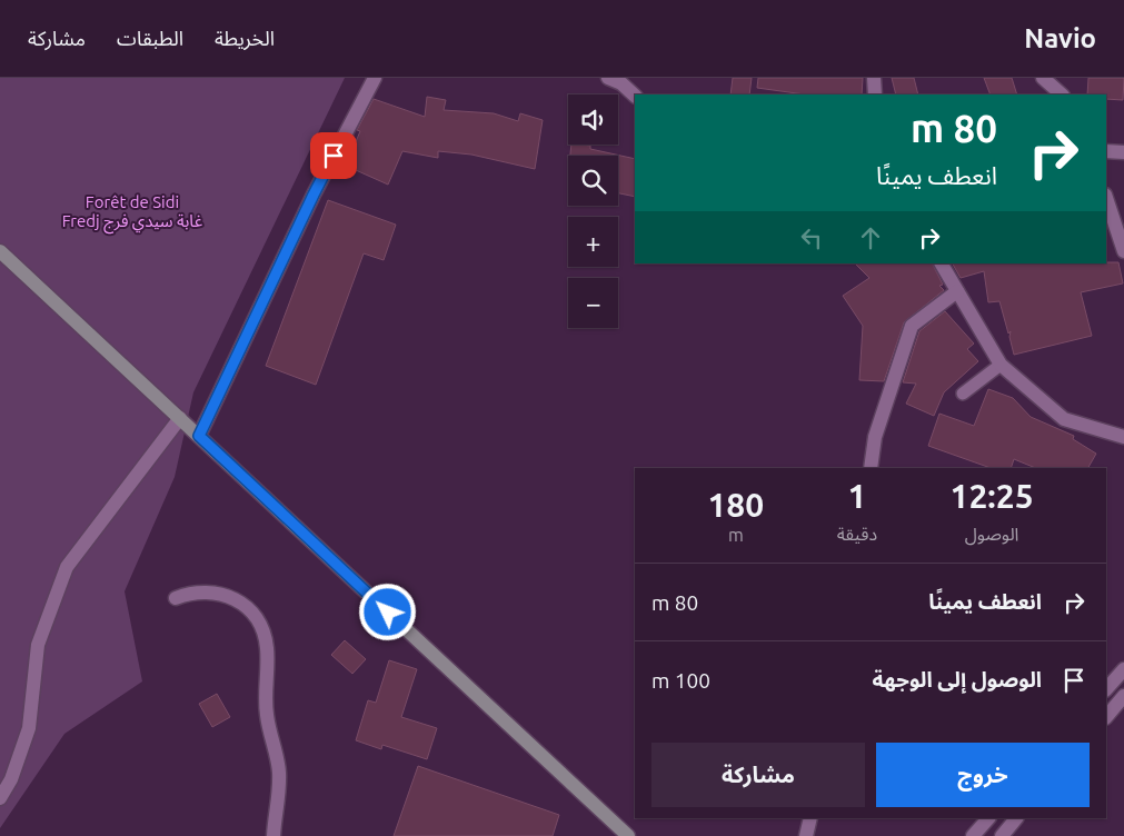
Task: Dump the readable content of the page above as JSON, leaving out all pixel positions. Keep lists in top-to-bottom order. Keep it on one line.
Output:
{"parks":["Forêt de Sidi Fredj غابة سيدي فرج"],"page":{"header":"Navio","nav":["الخريطة","الطبقات","مشاركة"],"map_buttons":["+","−"],"turn":["80 m","انعطف يمينًا"],"eta":["12:25","الوصول","1","دقيقة","180","m"],"list":[{"name":"انعطف يمينًا","value":"80 m"},{"name":"الوصول إلى الوجهة","value":"100 m"}],"buttons":["خروج","مشاركة"]}}
